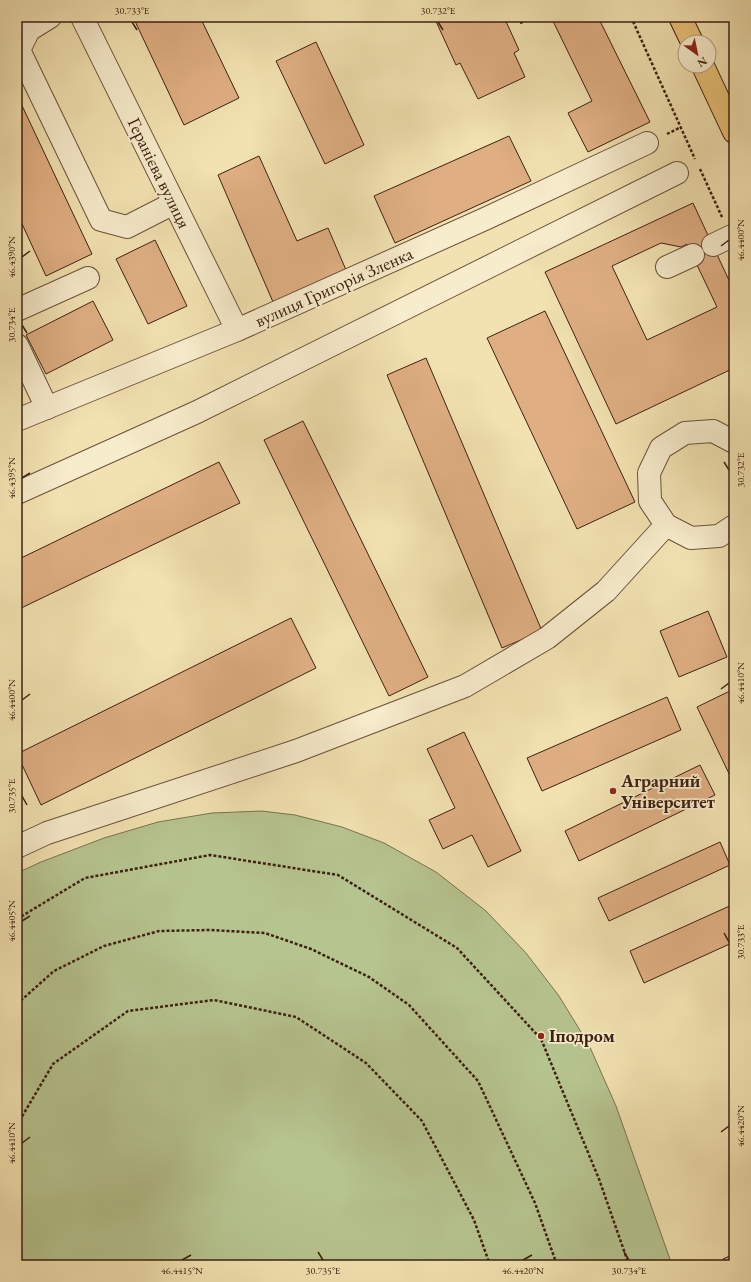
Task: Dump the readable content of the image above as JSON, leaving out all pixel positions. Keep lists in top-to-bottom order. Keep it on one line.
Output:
{"streets":{"street":["Геранієва вулиця","вулиця Григорія Зленка"]},"crossings":[["Геранієва вулиця","вулиця Григорія Зленка"]],"places":["Аграрний Університет","Іподром"],"north":"bottom right","coordinates":["30.733°E","30.732°E","46.4400°N","46.4390°N","30.734°E","46.4395°N","46.4410°N","30.735°E","46.4405°N","46.4420°N","46.4415°N"]}
